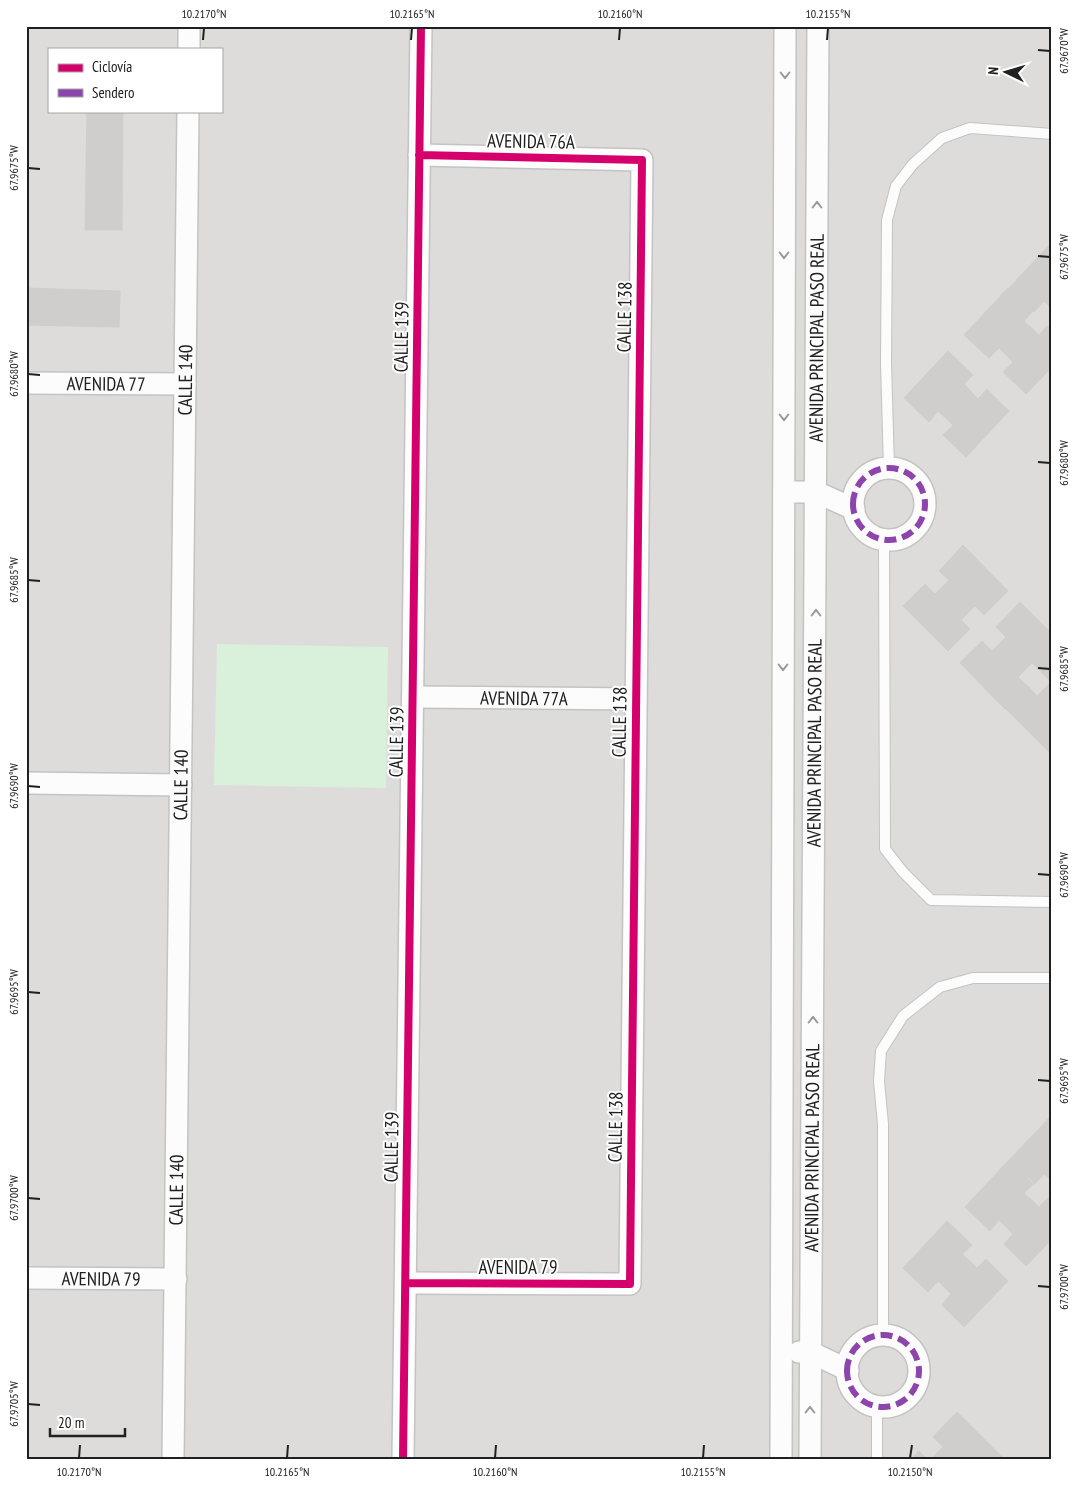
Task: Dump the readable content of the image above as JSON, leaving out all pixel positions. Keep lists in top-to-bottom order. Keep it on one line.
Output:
{"streets":{"street":["AVENIDA 76A","CALLE 138","CALLE 139","AVENIDA PRINCIPAL PASO REAL","CALLE 140","AVENIDA 77","AVENIDA 77A","AVENIDA 79"]},"crossings":[["AVENIDA 76A","CALLE 138"],["AVENIDA 76A","CALLE 139"],["CALLE 138","AVENIDA 77A"],["CALLE 138","AVENIDA 79"],["CALLE 139","AVENIDA 77A"],["CALLE 139","AVENIDA 79"],["CALLE 140","AVENIDA 77"],["CALLE 140","AVENIDA 79"]],"legend":["Ciclovía","Sendero"],"scale_bar":"20 m","north":"left","coordinates":["10.2170°N","10.2165°N","10.2160°N","10.2155°N","67.9670°W","67.9675°W","67.9680°W","67.9685°W","67.9690°W","67.9695°W","67.9700°W","67.9705°W","10.2150°N"]}
